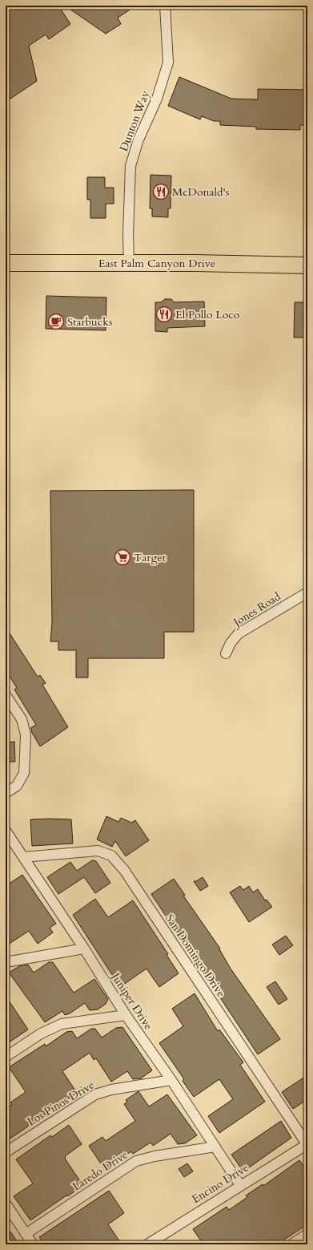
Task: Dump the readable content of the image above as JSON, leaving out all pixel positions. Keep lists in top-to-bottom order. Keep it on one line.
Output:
{"streets":{"main road":["East Palm Canyon Drive"],"street":["Dunton Way","Jones Road","San Domingo Drive","Juniper Drive","Los Pinos Drive","Laredo Drive","Encino Drive"]},"crossings":[["Dunton Way","East Palm Canyon Drive"],["San Domingo Drive","Juniper Drive"],["San Domingo Drive","Encino Drive"],["Juniper Drive","Los Pinos Drive"],["Juniper Drive","Laredo Drive"],["Juniper Drive","Encino Drive"]],"places":{"restaurant":["McDonald's","El Pollo Loco"],"cafe":["Starbucks"],"supermarket":["Target"]}}
